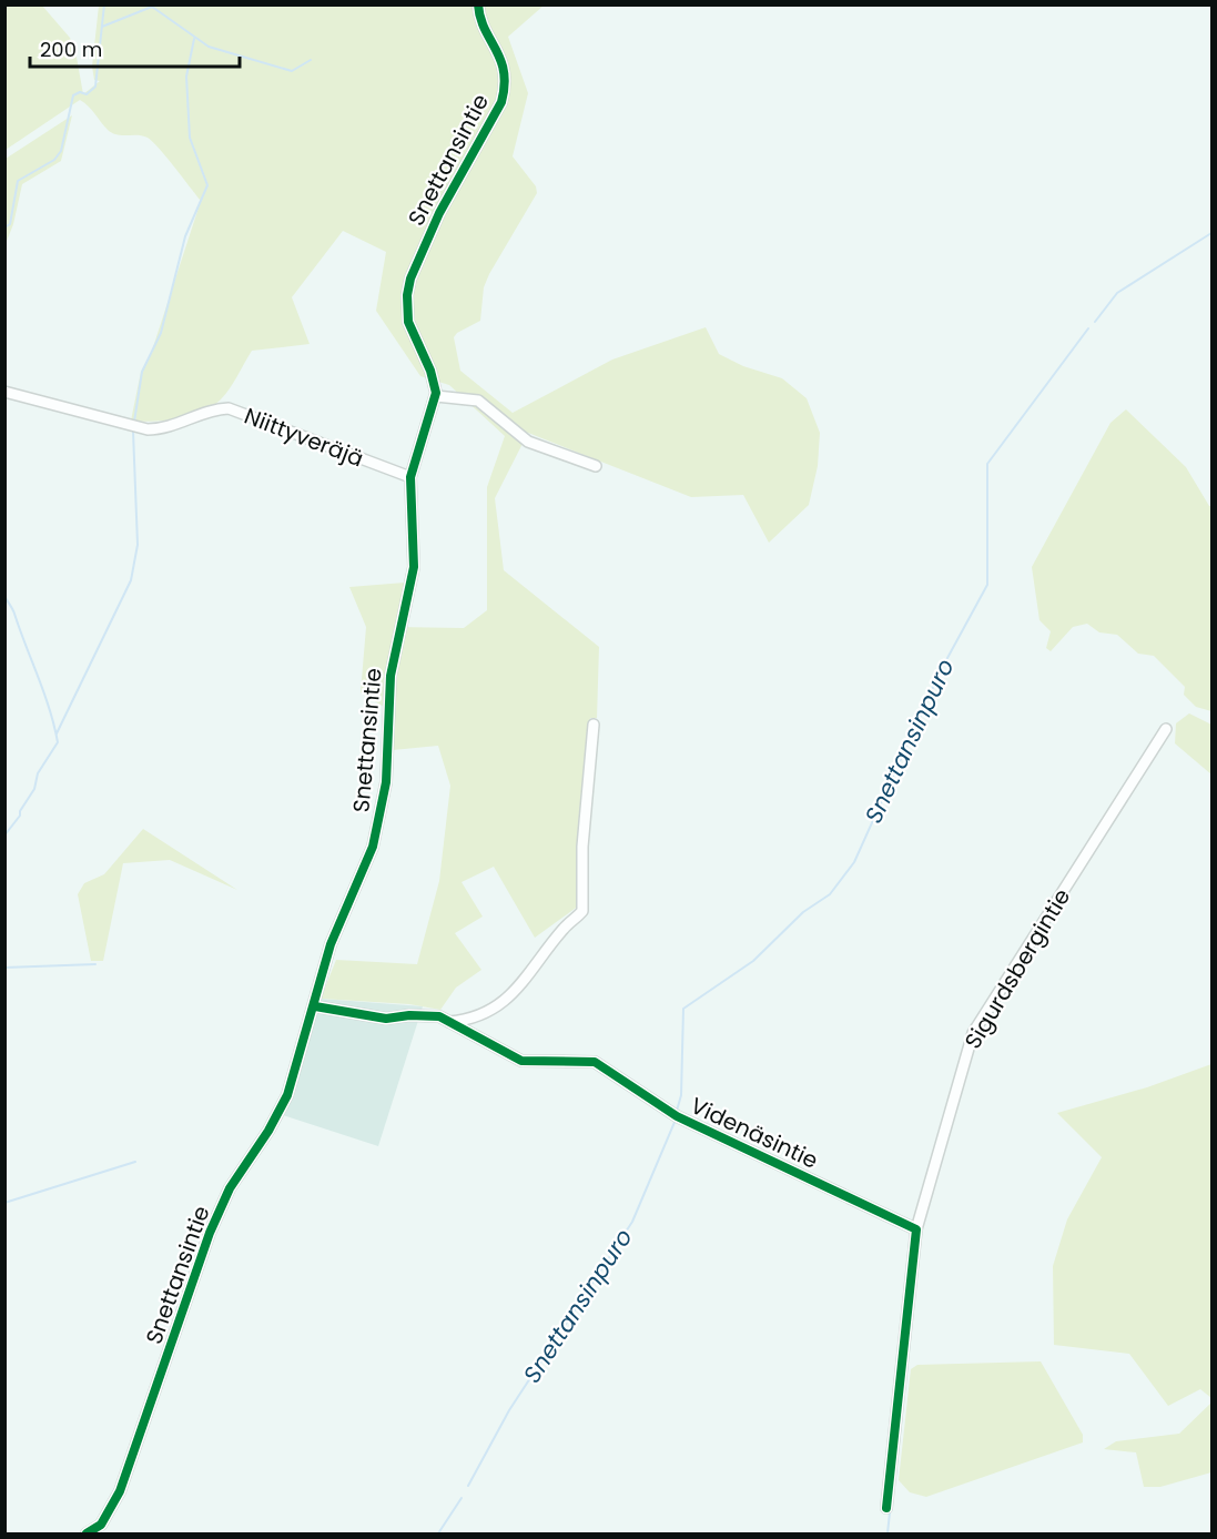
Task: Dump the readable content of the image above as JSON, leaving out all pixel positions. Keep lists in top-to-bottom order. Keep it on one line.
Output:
{"streets":{"street":["Snettansintie","Niittyveräjä","Sigurdsbergintie","Videnäsintie"]},"crossings":[["Snettansintie","Niittyveräjä"],["Snettansintie","Videnäsintie"],["Sigurdsbergintie","Videnäsintie"]],"water":["Snettansinpuro"],"scale_bar":"200 m"}
